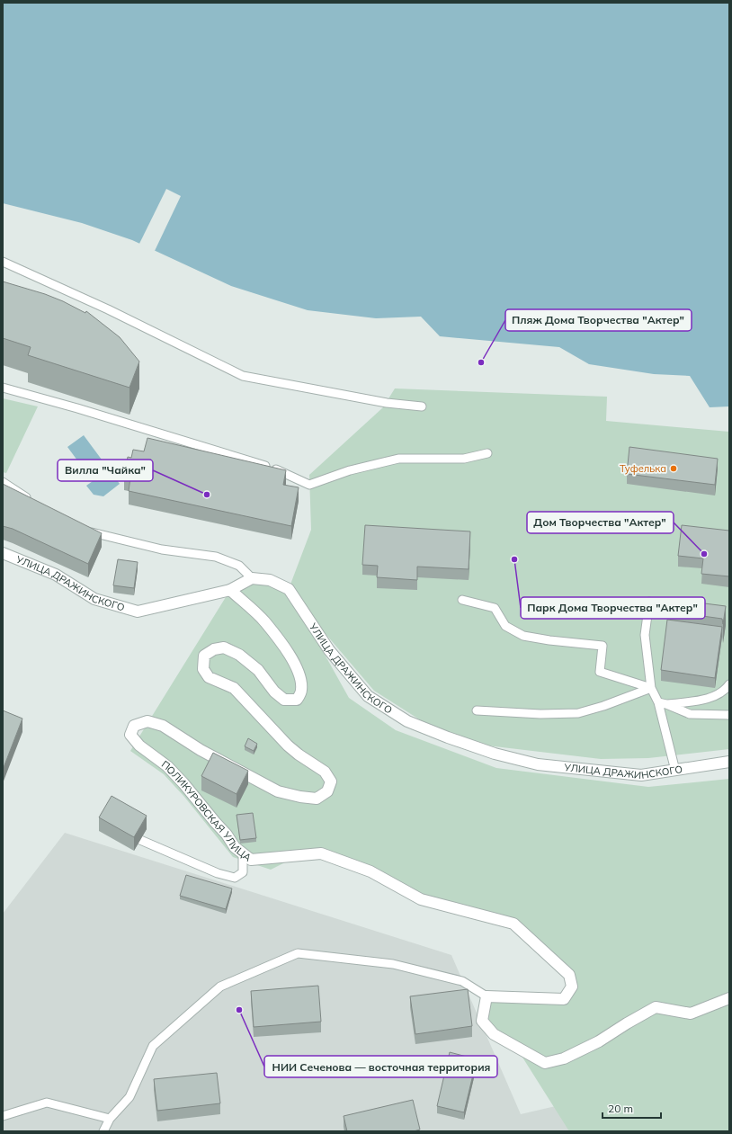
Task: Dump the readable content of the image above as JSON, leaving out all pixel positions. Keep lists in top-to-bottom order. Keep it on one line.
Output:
{"streets":{"street":["УЛИЦА ДРАЖИНСКОГО","ПОЛИКУРОВСКАЯ УЛИЦА"]},"crossings":[["УЛИЦА ДРАЖИНСКОГО","ПОЛИКУРОВСКАЯ УЛИЦА"]],"places":["Пляж Дома Творчества \"Актер\"","Туфелька","Вилла \"Чайка\"","Дом Творчества \"Актер\"","Парк Дома Творчества \"Актер\"","НИИ Сеченова — восточная территория"],"scale_bar":"20 m"}
